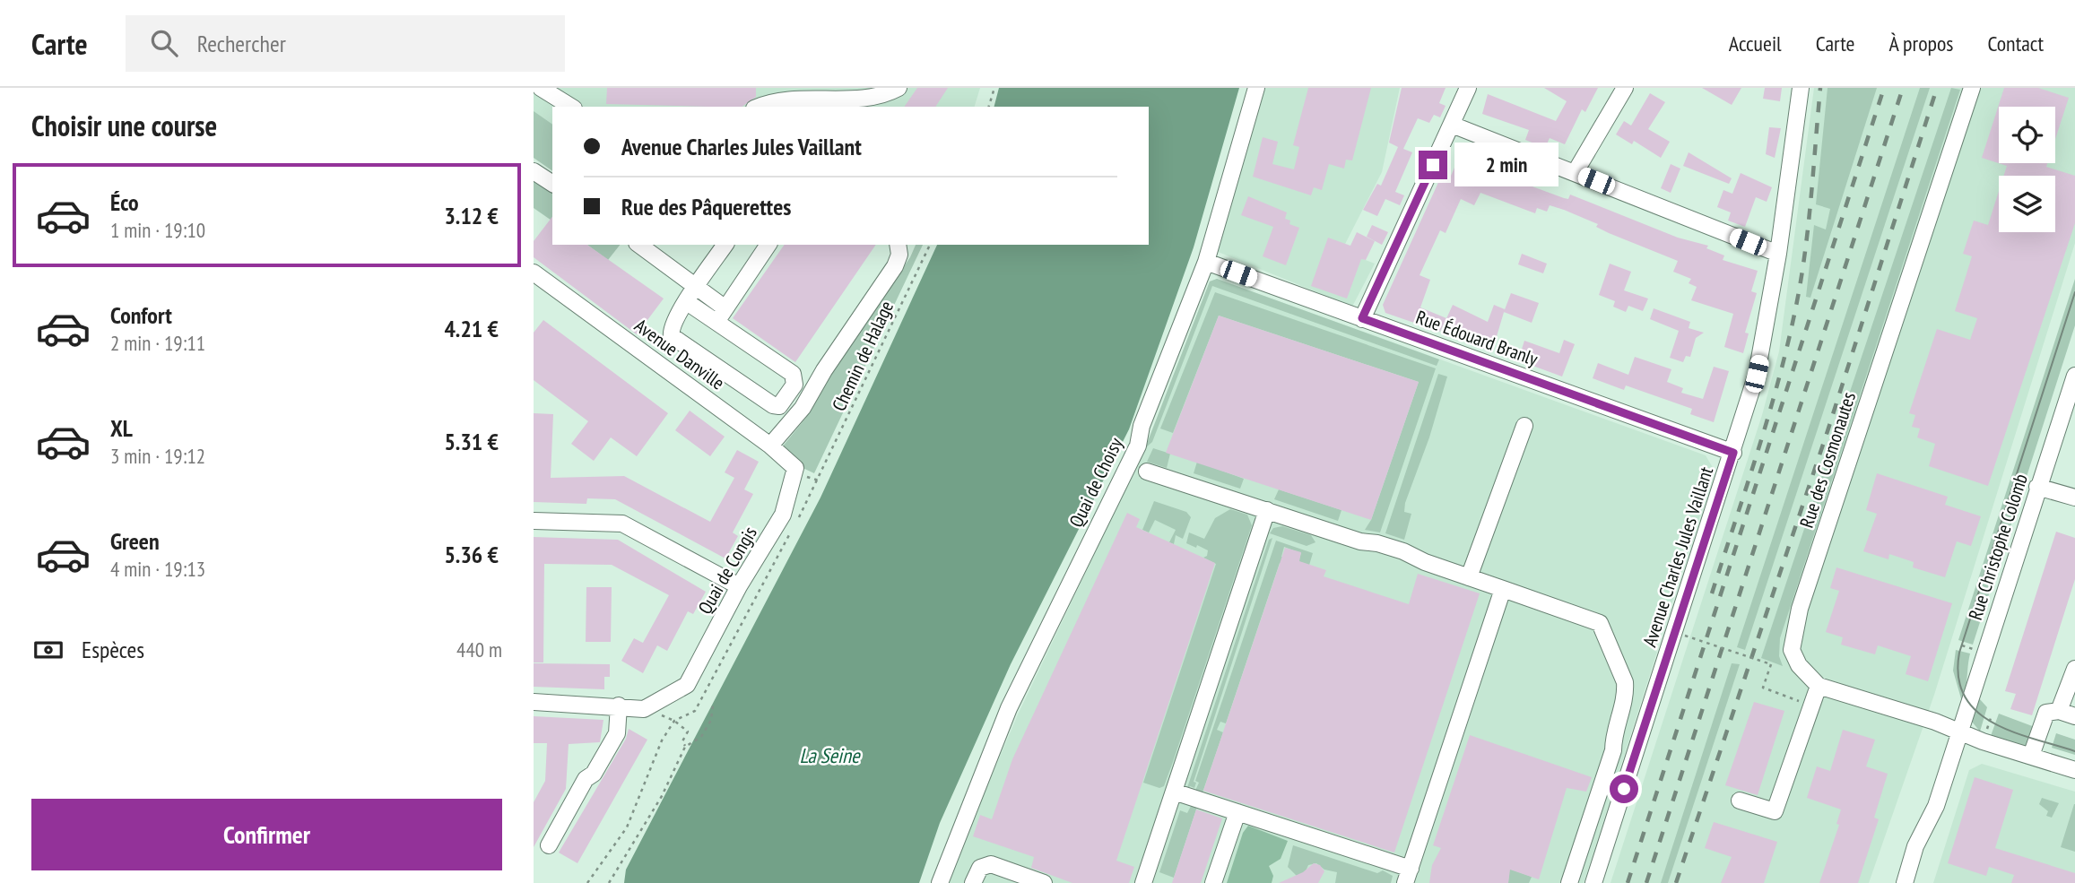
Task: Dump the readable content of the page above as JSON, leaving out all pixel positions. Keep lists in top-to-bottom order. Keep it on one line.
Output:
{"streets":{"street":["Rue Édouard Branly","Avenue Danville","Rue des Cosmonautes","Quai de Choisy","Rue Christophe Colomb","Avenue Charles Jules Vaillant","Quai de Congis"],"path":["Chemin de Halage"]},"crossings":[["Rue Édouard Branly","Quai de Choisy"],["Rue Édouard Branly","Avenue Charles Jules Vaillant"],["Avenue Danville","Quai de Congis"]],"water":["La Seine"],"page":{"header":"Carte","search":"Rechercher","nav":["Accueil","Carte","À propos","Contact"],"heading":"Choisir une course","banner":["Avenue Charles Jules Vaillant","Rue des Pâquerettes"],"bubble":"2 min","list":[{"name":"Éco","note":"1 min · 19:10","value":"3.12 €"},{"name":"Confort","note":"2 min · 19:11","value":"4.21 €"},{"name":"XL","note":"3 min · 19:12","value":"5.31 €"},{"name":"Green","note":"4 min · 19:13","value":"5.36 €"}],"pay":["Espèces","440 m"],"buttons":"Confirmer"}}
